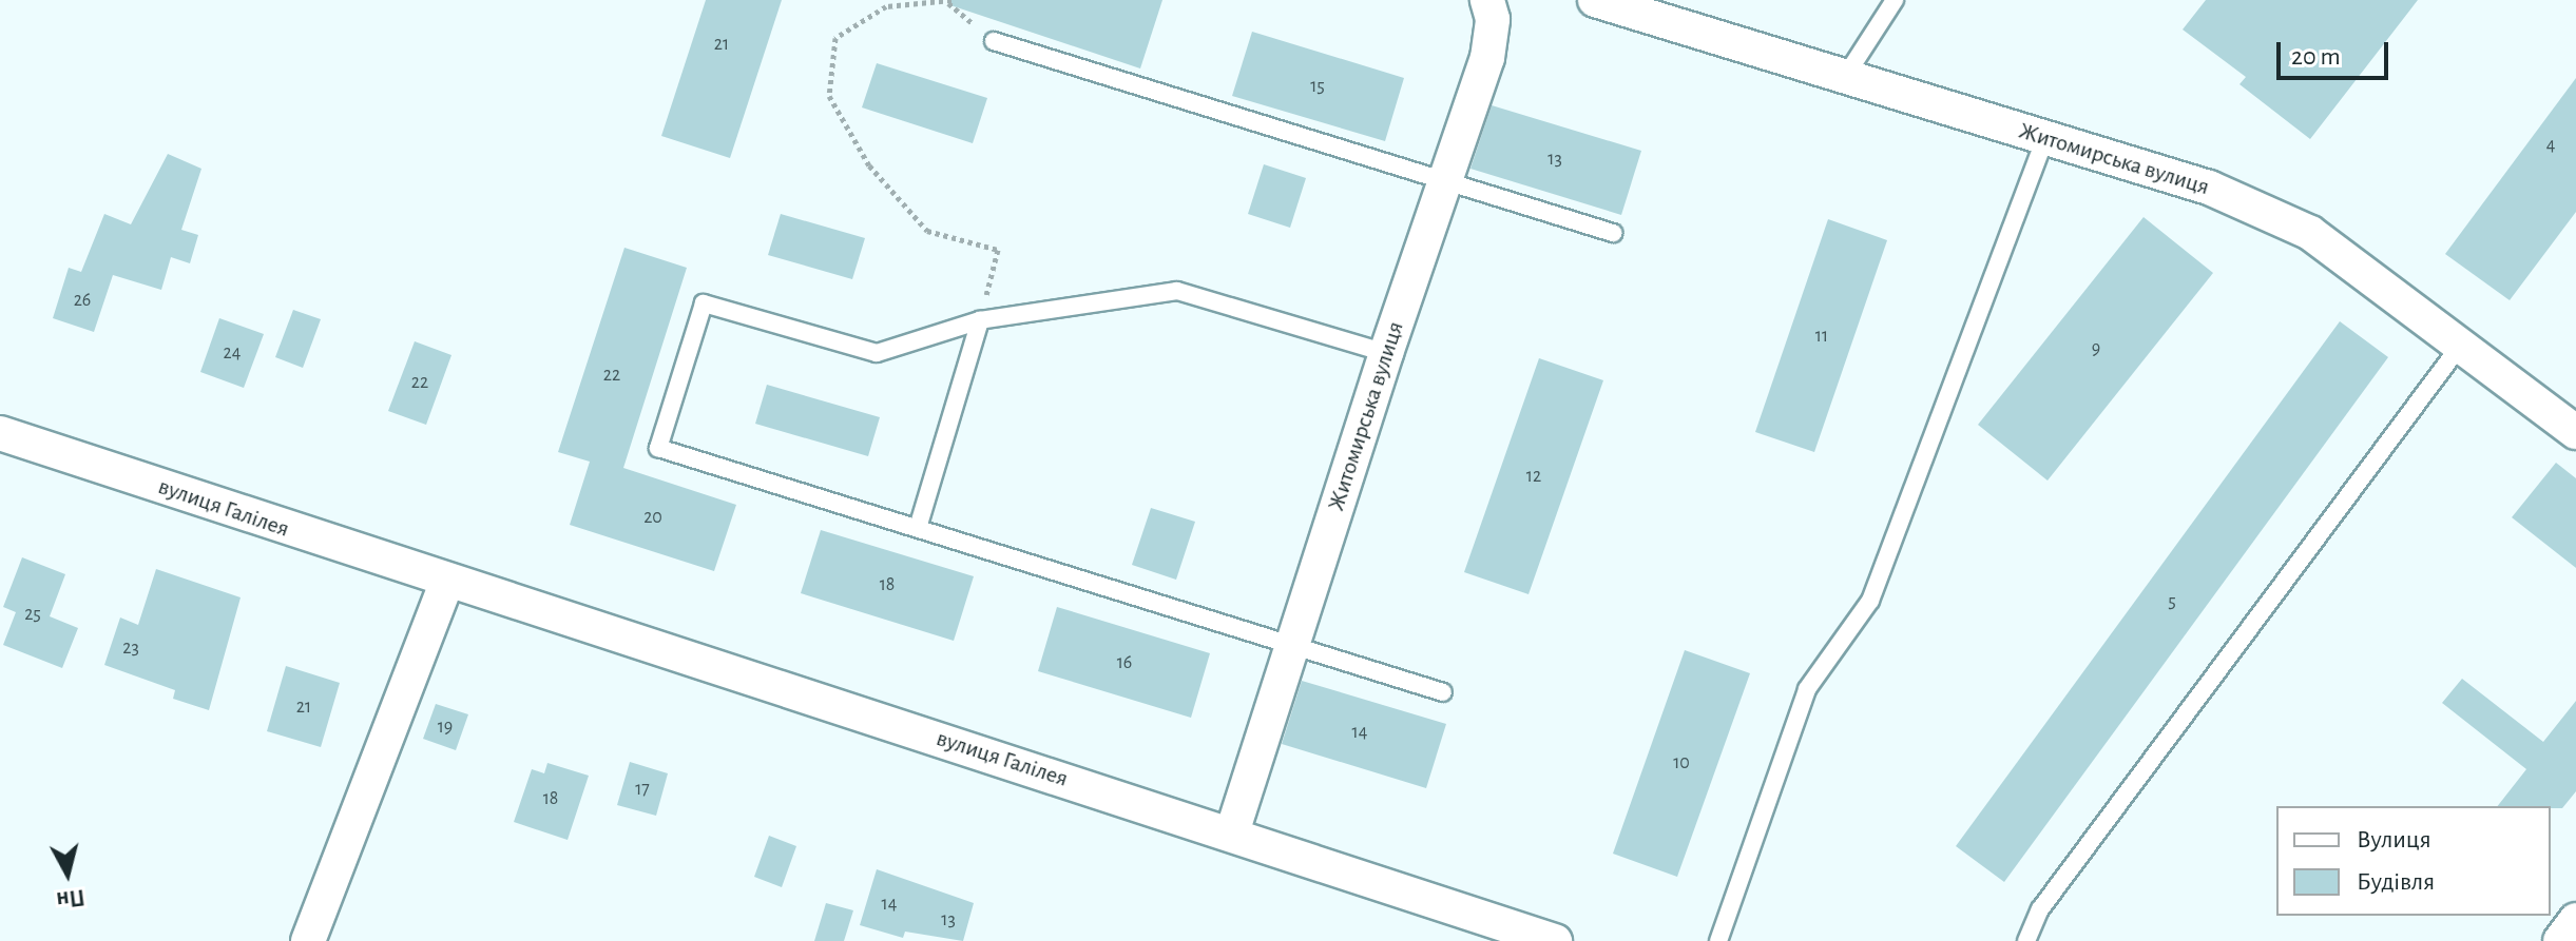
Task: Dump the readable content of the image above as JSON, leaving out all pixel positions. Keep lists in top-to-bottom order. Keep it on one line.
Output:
{"streets":{"street":["Житомирська вулиця","вулиця Галілея"]},"crossings":[["Житомирська вулиця","вулиця Галілея"]],"house_numbers":["21","15","4","13","26","11","9","24","22","22","12","20","18","5","25","23","16","21","19","14","10","17","18","14","13"],"legend":["Вулиця","Будівля"],"scale_bar":"20 m","north":"bottom"}
